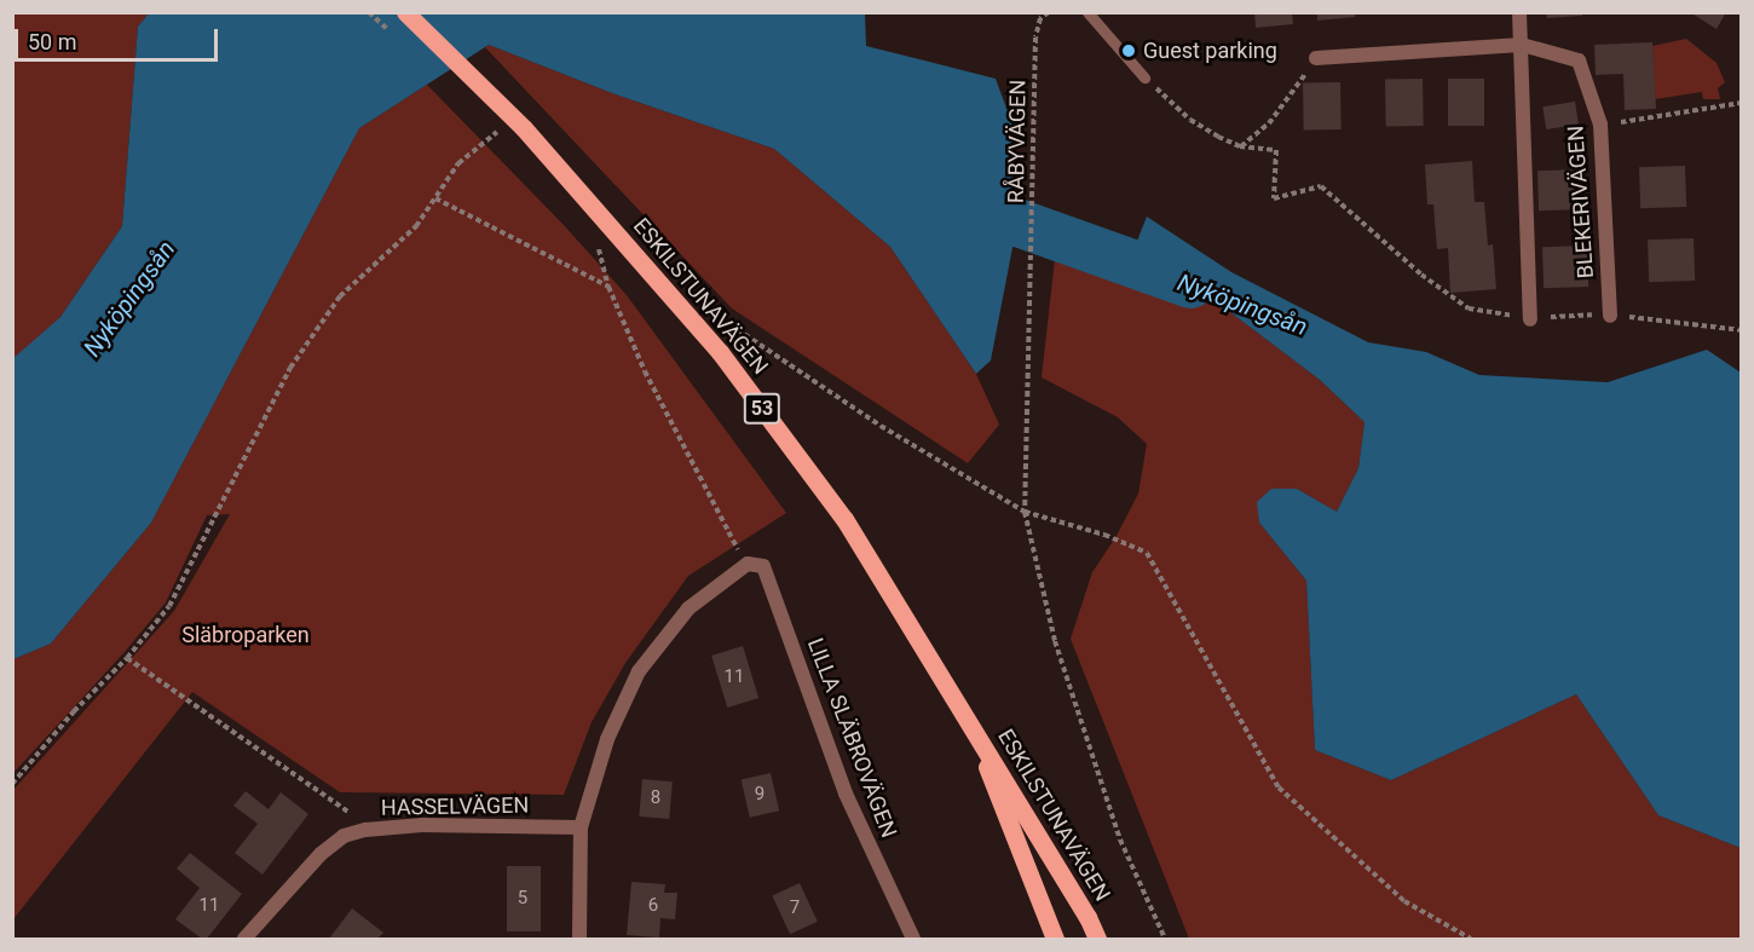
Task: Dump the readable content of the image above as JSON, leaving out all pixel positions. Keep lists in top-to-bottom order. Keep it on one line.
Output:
{"streets":{"main road":["ESKILSTUNAVÄGEN","53"],"street":["BLEKERIVÄGEN","LILLA SLÄBROVÄGEN","HASSELVÄGEN"],"path":["RÅBYVÄGEN"]},"water":["Nyköpingsån"],"parks":["Släbroparken"],"places":["Guest parking"],"house_numbers":["11","9","8","5","11","6","7"],"scale_bar":"50 m"}
